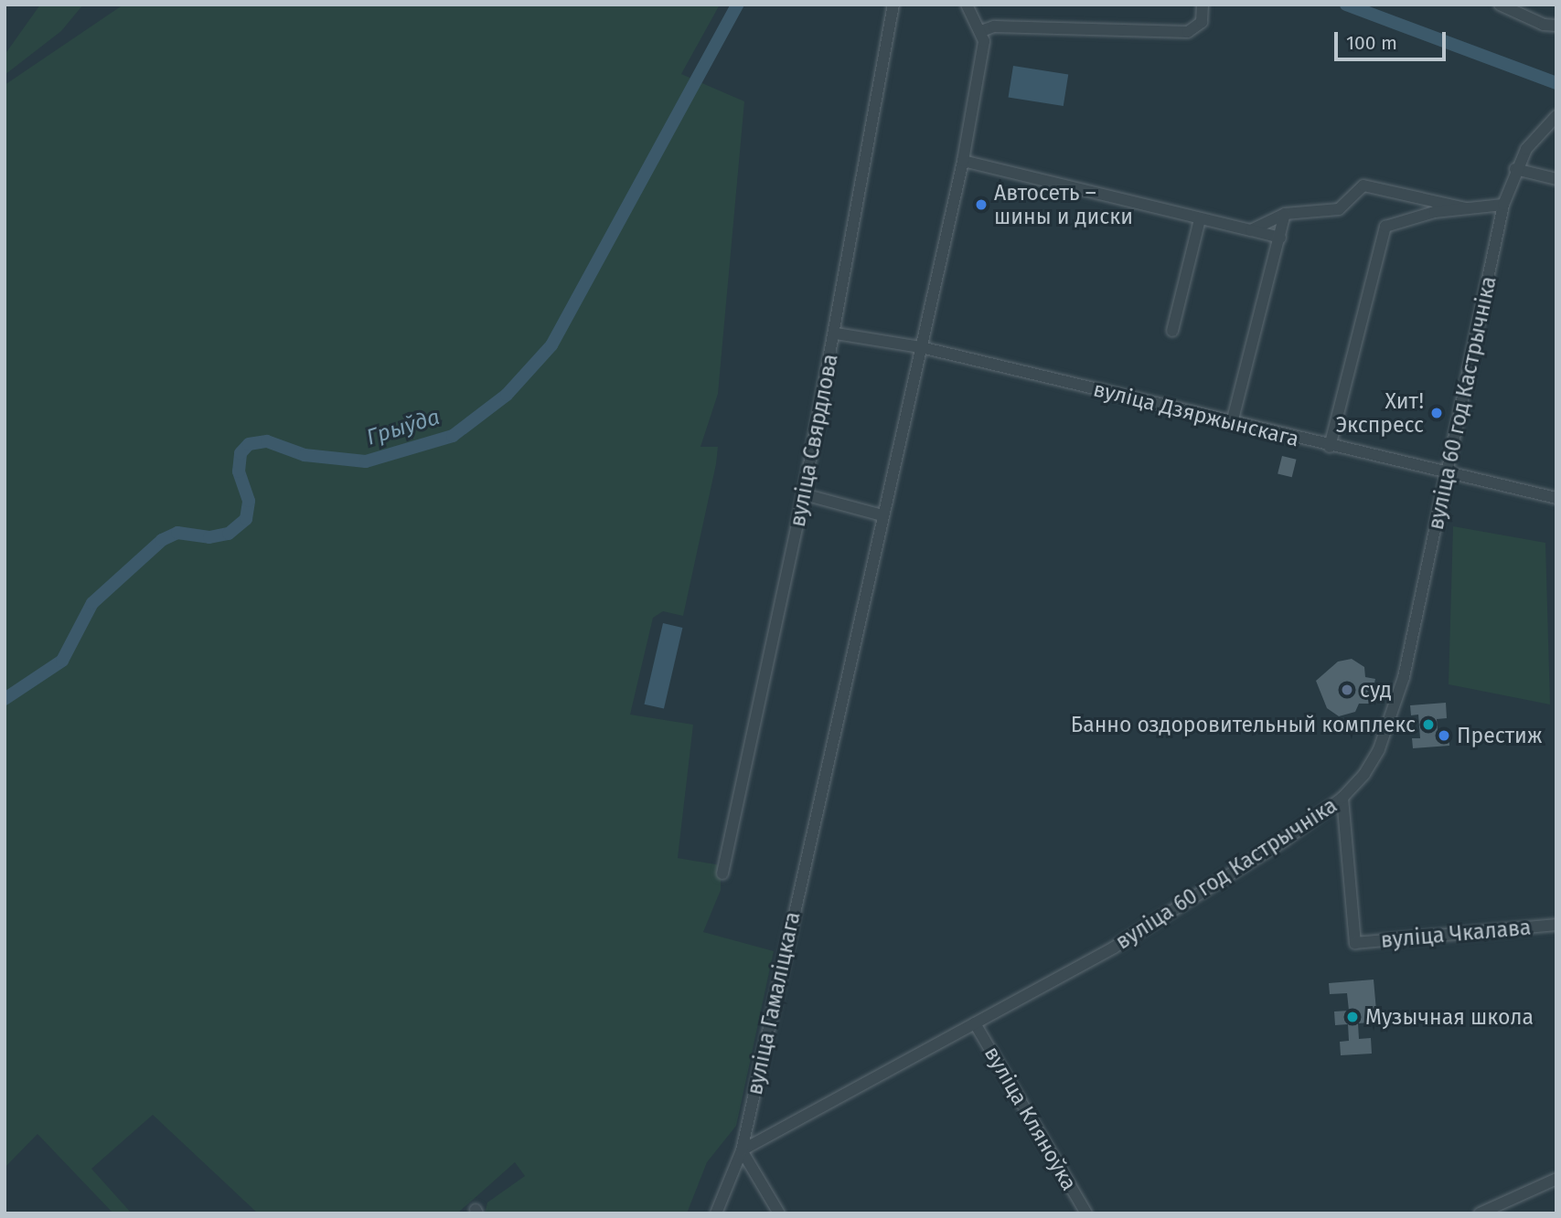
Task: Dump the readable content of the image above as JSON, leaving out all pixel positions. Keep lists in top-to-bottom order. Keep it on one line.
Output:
{"streets":{"street":["вуліца 60 год Кастрычніка","вуліца Дзяржынскага","вуліца Свярдлова","вуліца Чкалава","вуліца Гамаліцкага","вуліца Кляноўка"]},"crossings":[["вуліца 60 год Кастрычніка","вуліца Дзяржынскага"],["вуліца 60 год Кастрычніка","вуліца Чкалава"],["вуліца 60 год Кастрычніка","вуліца Гамаліцкага"],["вуліца 60 год Кастрычніка","вуліца Кляноўка"],["вуліца Дзяржынскага","вуліца Свярдлова"]],"water":["Грыўда"],"places":["Автосеть – шины и диски","Хит! Экспресс","суд","Банно оздоровительный комплекс","Престиж","Музычная школа"],"scale_bar":"100 m"}
